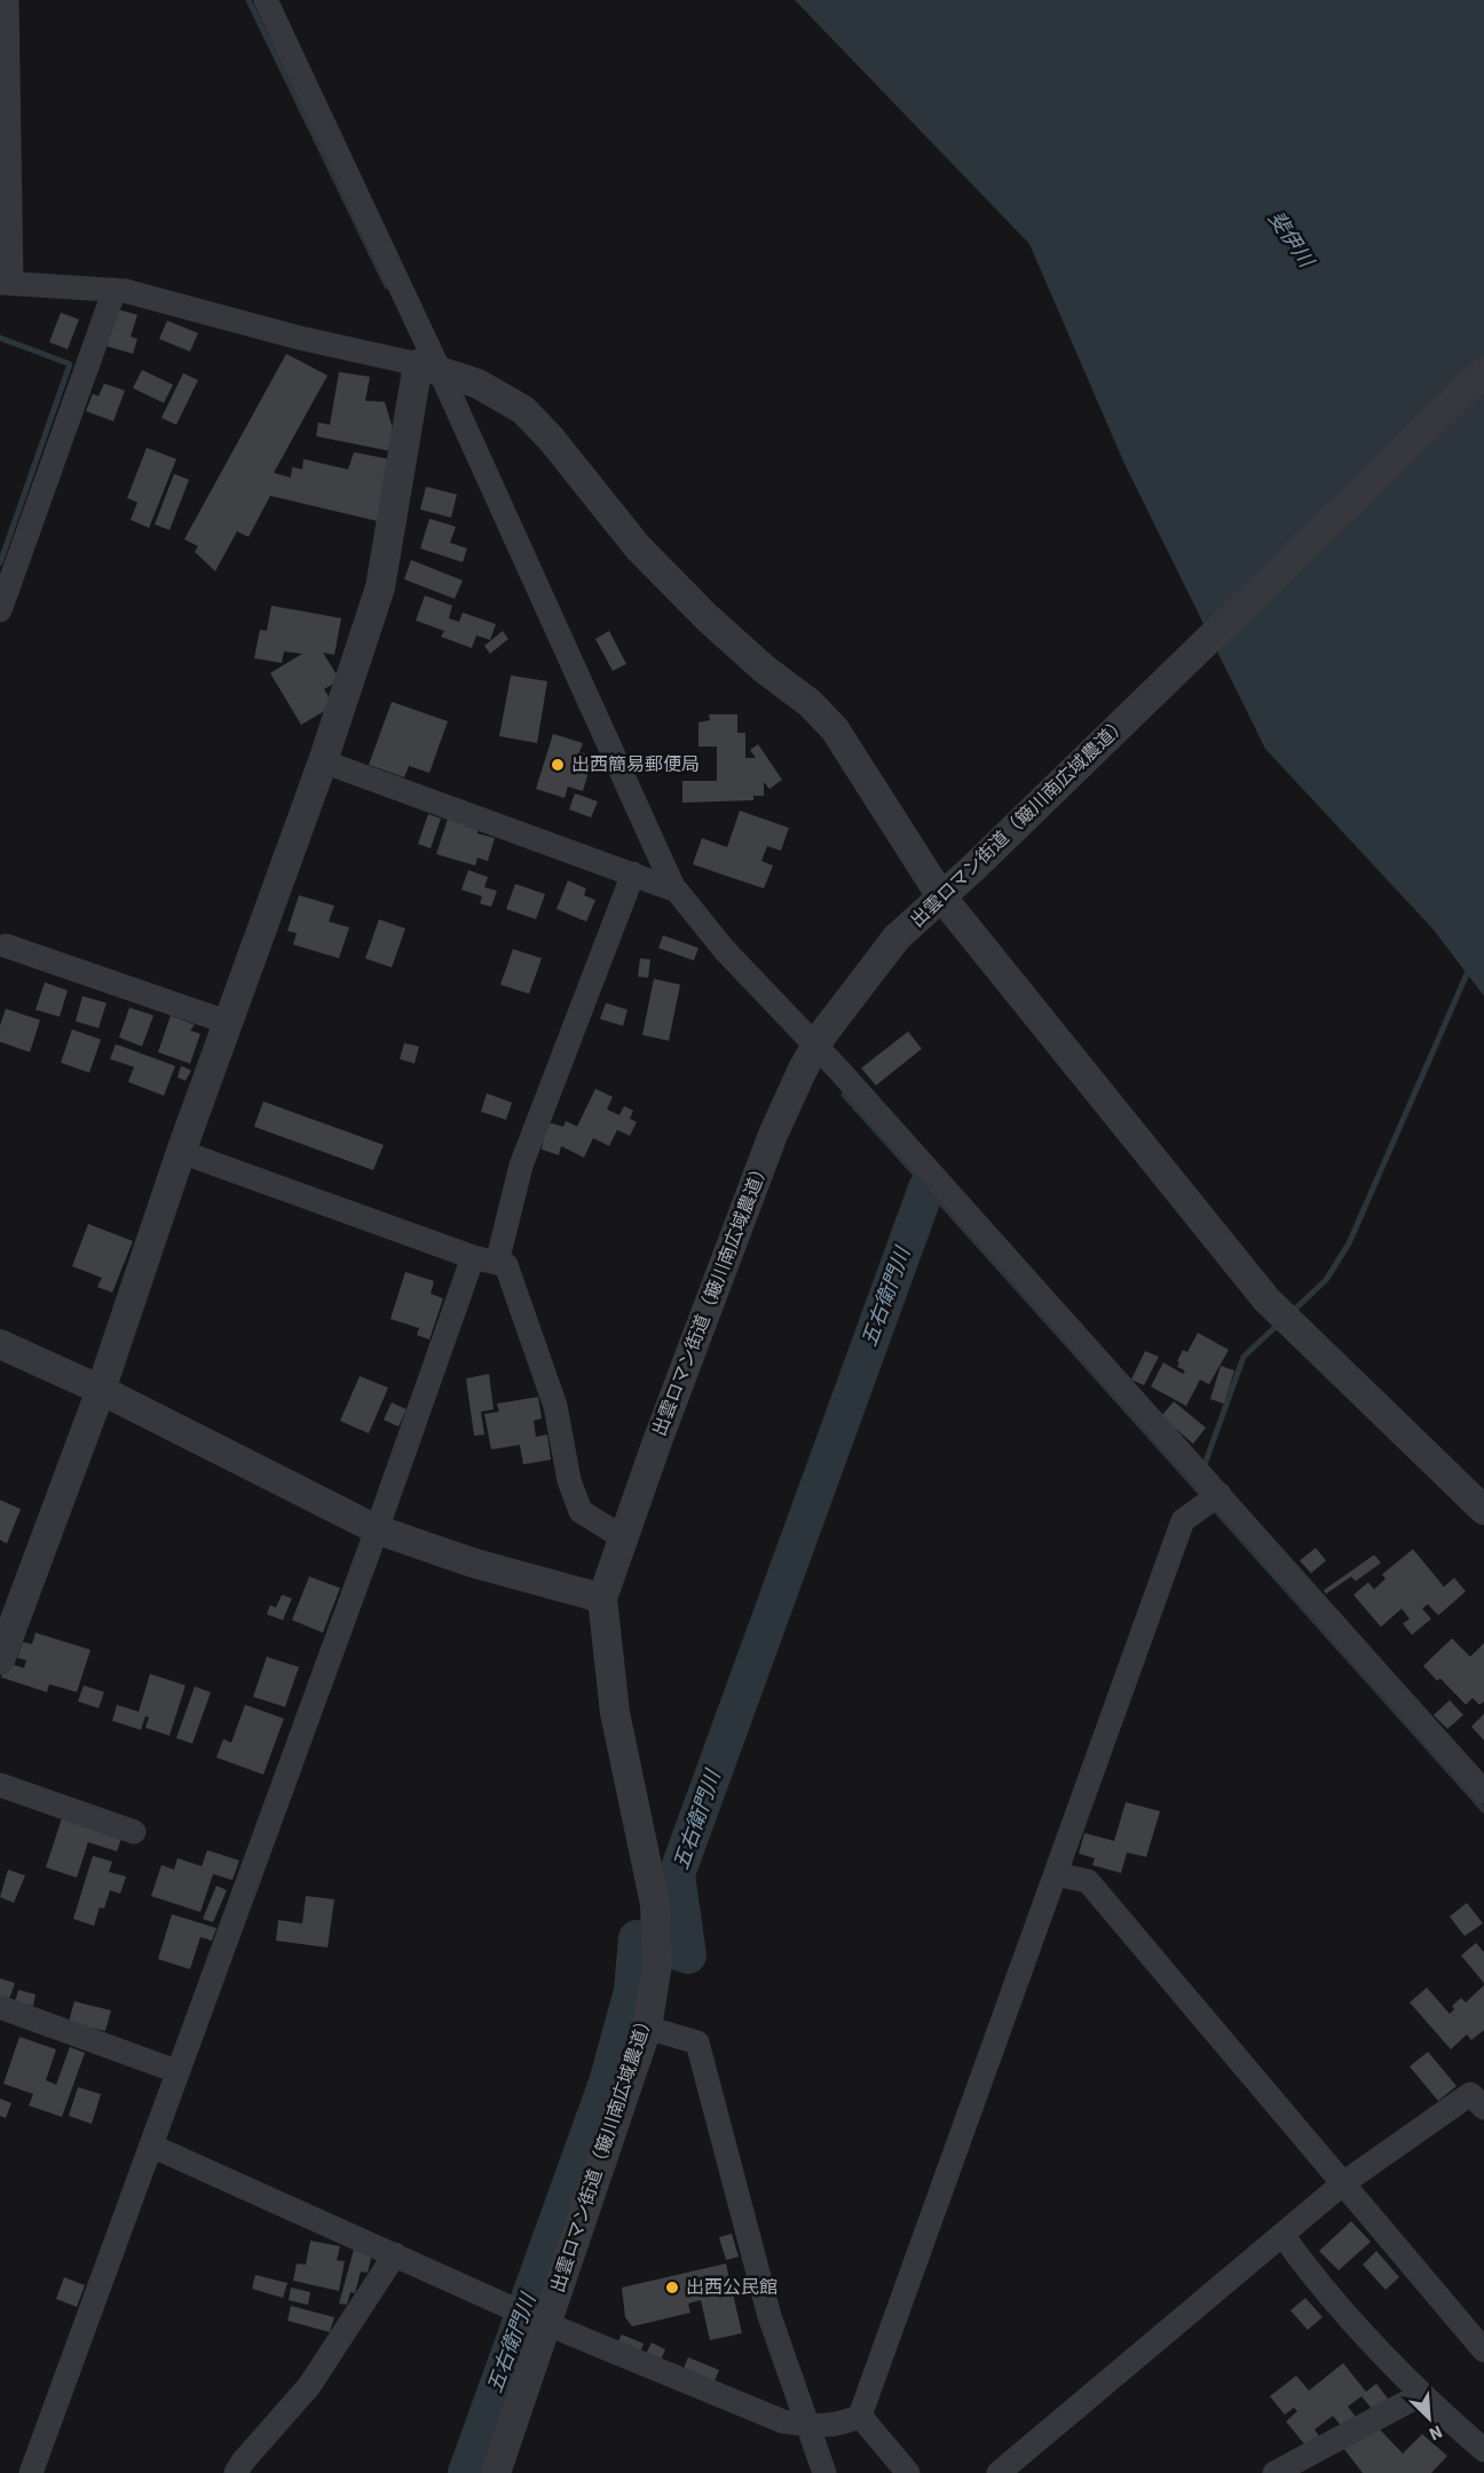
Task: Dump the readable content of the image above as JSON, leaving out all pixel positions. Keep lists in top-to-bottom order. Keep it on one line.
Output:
{"streets":{"street":["出雲ロマン街道（簸川南広域農道）"]},"water":["斐伊川","五右衛門川"],"places":["出西簡易郵便局","出西公民館"],"north":"bottom right"}
